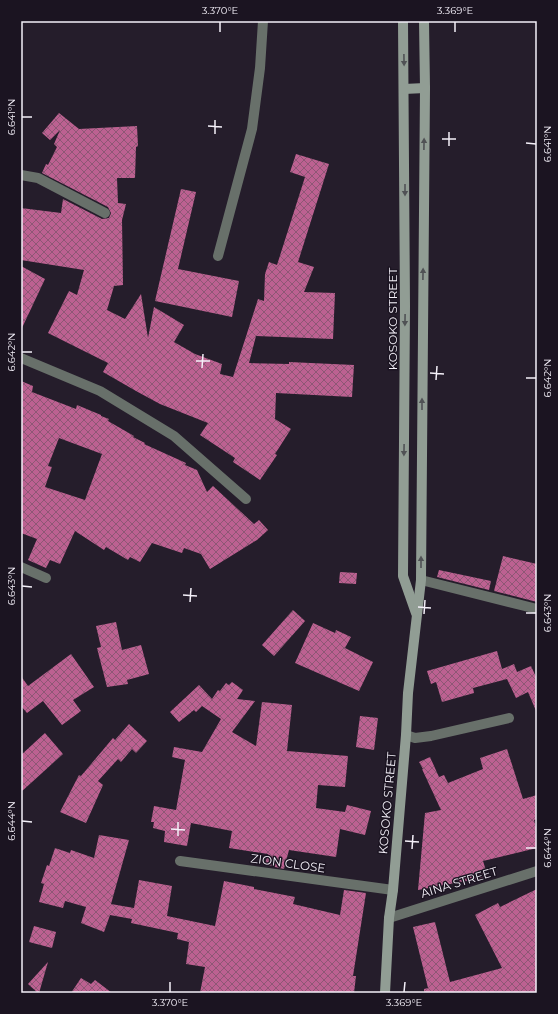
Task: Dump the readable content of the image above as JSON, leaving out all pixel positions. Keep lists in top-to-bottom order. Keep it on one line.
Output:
{"streets":{"street":["KOSOKO STREET","ZION CLOSE","AINA STREET"]},"crossings":[["KOSOKO STREET","ZION CLOSE"],["KOSOKO STREET","AINA STREET"]],"coordinates":["3.370°E","3.369°E","6.641°N","6.642°N","6.643°N","6.644°N"]}
